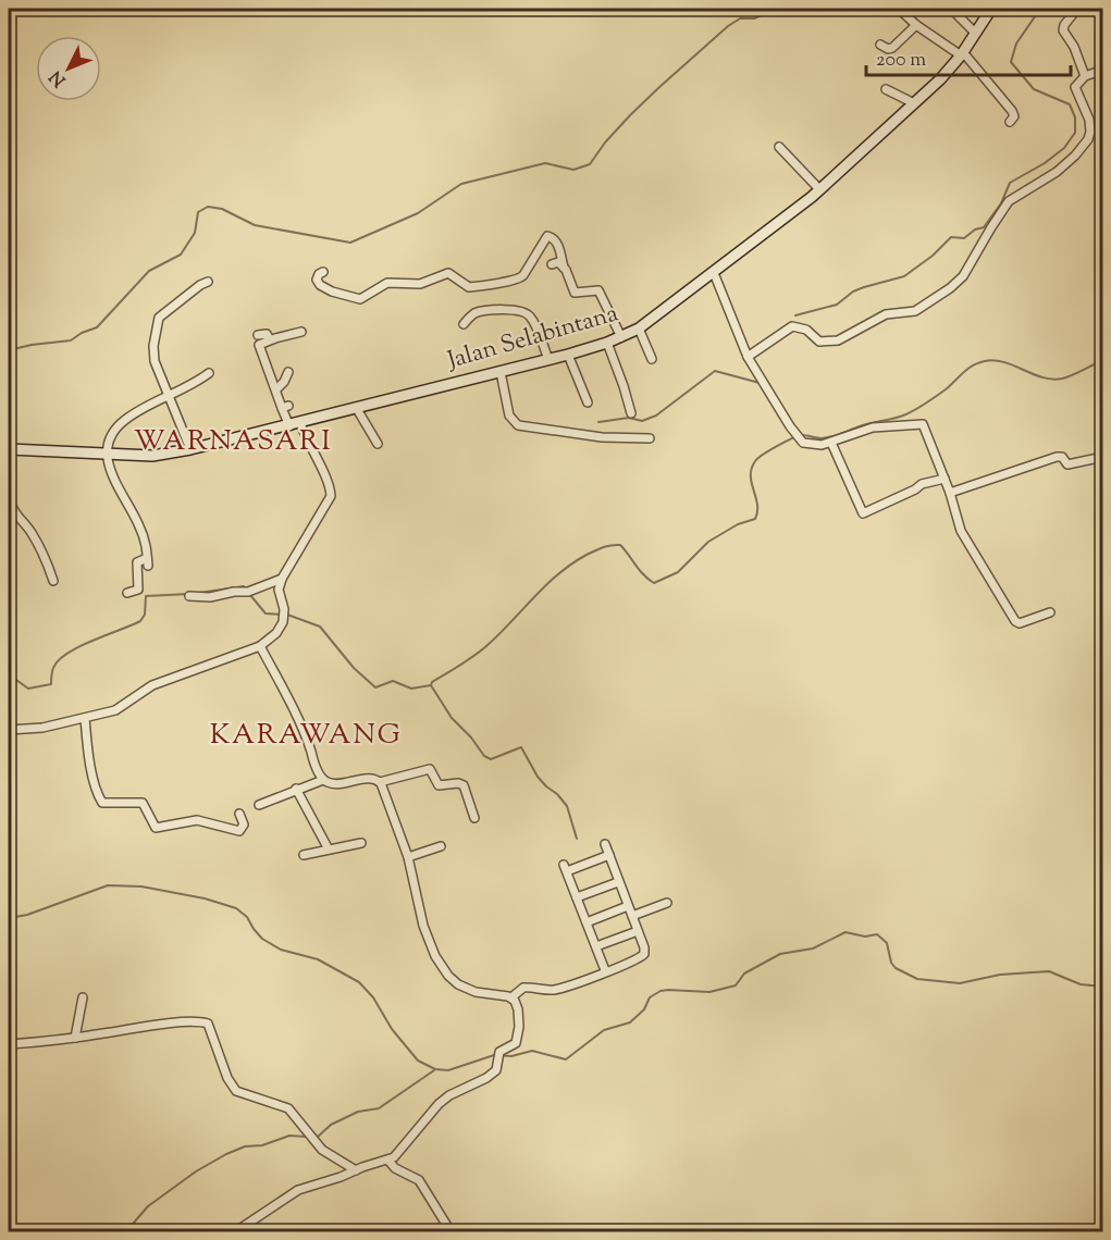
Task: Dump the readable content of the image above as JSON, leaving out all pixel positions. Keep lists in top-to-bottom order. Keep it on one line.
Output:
{"streets":{"street":["Jalan Selabintana"]},"districts":["WARNASARI","KARAWANG"],"scale_bar":"200 m","north":"bottom left"}
